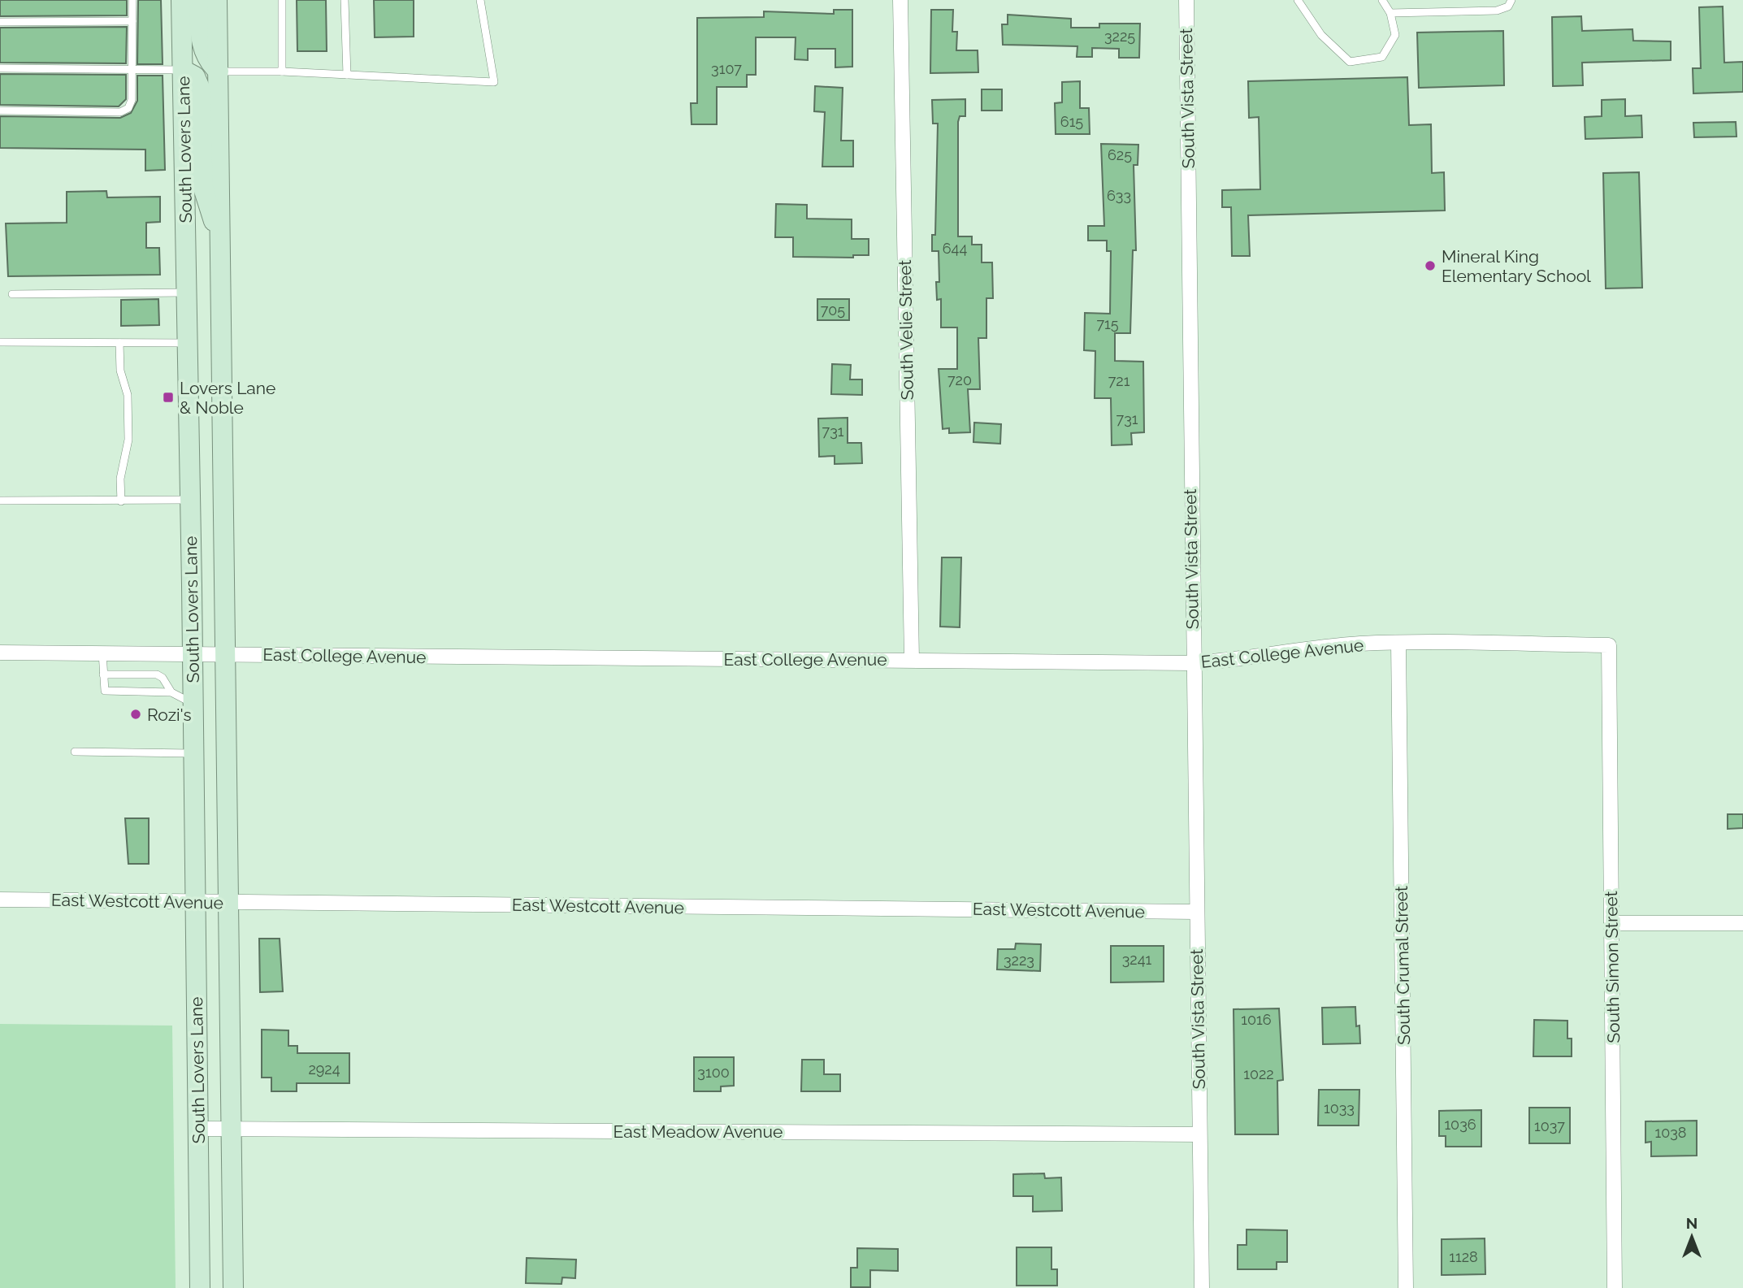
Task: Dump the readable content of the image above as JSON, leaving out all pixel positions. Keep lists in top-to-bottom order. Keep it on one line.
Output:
{"streets":{"main road":["South Lovers Lane"],"street":["South Vista Street","South Velie Street","East College Avenue","East Westcott Avenue","South Crumal Street","South Simon Street","East Meadow Avenue"]},"crossings":[["South Vista Street","East College Avenue"],["South Vista Street","East Westcott Avenue"],["South Vista Street","East Meadow Avenue"],["South Lovers Lane","East College Avenue"],["South Lovers Lane","East Westcott Avenue"],["South Lovers Lane","East Meadow Avenue"],["South Velie Street","East College Avenue"],["East College Avenue","South Crumal Street"],["East College Avenue","South Simon Street"]],"places":{"other":["Mineral King Elementary School","Rozi's"],"transit":["Lovers Lane & Noble"]},"house_numbers":["3225","3107","615","625","633","644","705","715","720","721","731","731","3241","3223","1016","2924","3100","1022","1033","1036","1037","1038","1128"],"north":"top"}
